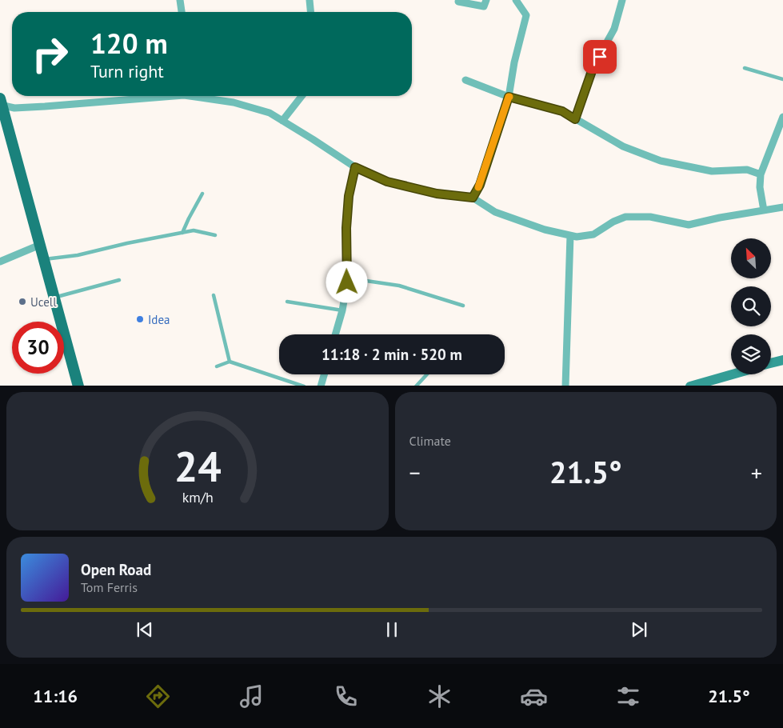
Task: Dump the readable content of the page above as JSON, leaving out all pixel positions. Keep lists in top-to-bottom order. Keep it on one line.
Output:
{"places":["Ucell","Idea"],"north":"top left","page":{"turn":["120 m","Turn right"],"limit":"30","trip":"11:18 · 2 min · 520 m","tile":"Climate","heat":["−","21.5°","+"],"song":["Open Road","Tom Ferris"],"tabs":["11:16","21.5°"],"gauge":["24","km/h"]}}
